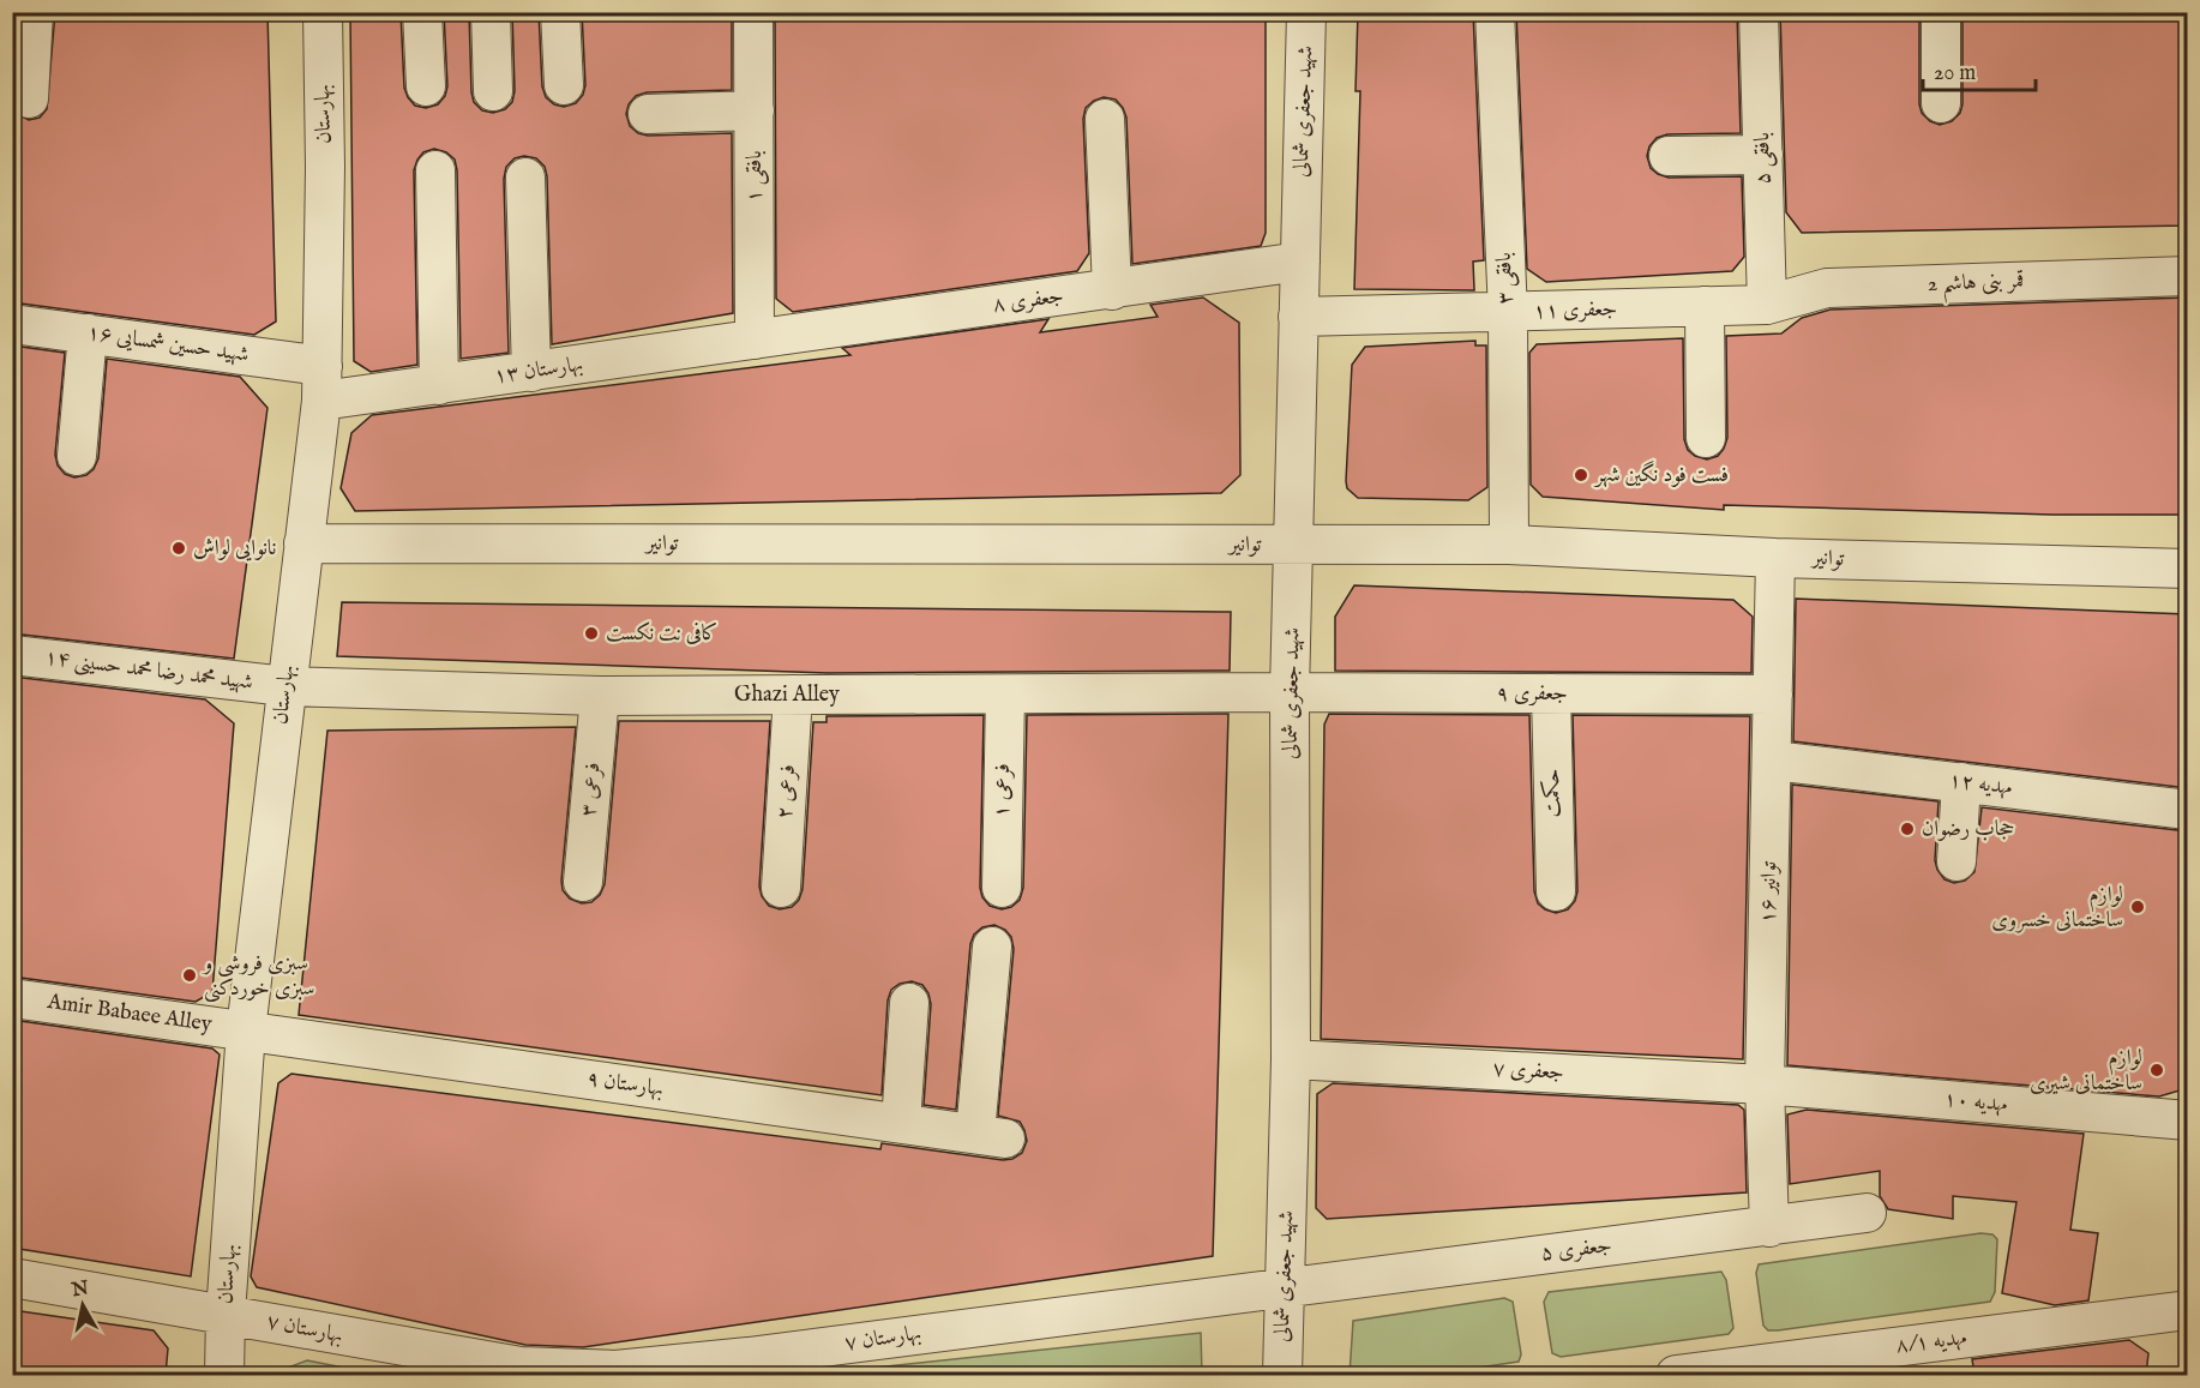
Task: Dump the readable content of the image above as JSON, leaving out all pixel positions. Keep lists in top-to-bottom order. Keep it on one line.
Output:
{"streets":{"street":["شهید جعفری شمالی","بهارستان","بافقی ۵","بافقی ۱","بافقی ۳","قمر بنی هاشم 2","جعفری ۸","جعفری ۱۱","شهید حسین شمسایی ۱۶","بهارستان ۱۳","توانیر","شهید محمد رضا محمد حسینی ۱۴","جعفری ۹","Ghazi Alley","مهدیه ۱۲","فرعی ۳","فرعی ۱","فرعی ۲","حکمت","توانیر ۱۶","Amir Babaee Alley","جعفری ۷","بهارستان ۹","مهدیه ۱۰","جعفری ۵","بهارستان ۷","مهدیه ۸/۱"]},"crossings":[["شهید جعفری شمالی","جعفری ۸"],["شهید جعفری شمالی","جعفری ۱۱"],["شهید جعفری شمالی","توانیر"],["شهید جعفری شمالی","جعفری ۹"],["شهید جعفری شمالی","Ghazi Alley"],["شهید جعفری شمالی","جعفری ۷"],["شهید جعفری شمالی","جعفری ۵"],["شهید جعفری شمالی","بهارستان ۷"],["بهارستان","شهید حسین شمسایی ۱۶"],["بهارستان","بهارستان ۱۳"],["بهارستان","توانیر"],["بهارستان","شهید محمد رضا محمد حسینی ۱۴"],["بهارستان","Ghazi Alley"],["بهارستان","Amir Babaee Alley"],["بهارستان","بهارستان ۹"],["بهارستان","بهارستان ۷"],["بافقی ۵","قمر بنی هاشم 2"],["بافقی ۵","جعفری ۱۱"],["بافقی ۱","جعفری ۸"],["بافقی ۱","بهارستان ۱۳"],["بافقی ۳","جعفری ۱۱"],["بافقی ۳","توانیر"],["قمر بنی هاشم 2","جعفری ۱۱"],["جعفری ۸","بهارستان ۱۳"],["شهید حسین شمسایی ۱۶","بهارستان ۱۳"],["توانیر","توانیر ۱۶"],["شهید محمد رضا محمد حسینی ۱۴","Ghazi Alley"],["جعفری ۹","Ghazi Alley"],["جعفری ۹","حکمت"],["جعفری ۹","توانیر ۱۶"],["Ghazi Alley","فرعی ۳"],["Ghazi Alley","فرعی ۱"],["Ghazi Alley","فرعی ۲"],["مهدیه ۱۲","توانیر ۱۶"],["توانیر ۱۶","جعفری ۷"],["توانیر ۱۶","مهدیه ۱۰"],["توانیر ۱۶","جعفری ۵"],["Amir Babaee Alley","بهارستان ۹"],["جعفری ۷","مهدیه ۱۰"],["جعفری ۵","بهارستان ۷"]],"places":["فست فود نگین شهر","نانوایی لواش","کافی نت نکست","حجاب رضوان","لوازم ساختمانی خسروی","سبزی فروشی و سبزی خوردکنی","لوازم ساختمانی شیری"],"scale_bar":"20 m","north":"top"}
